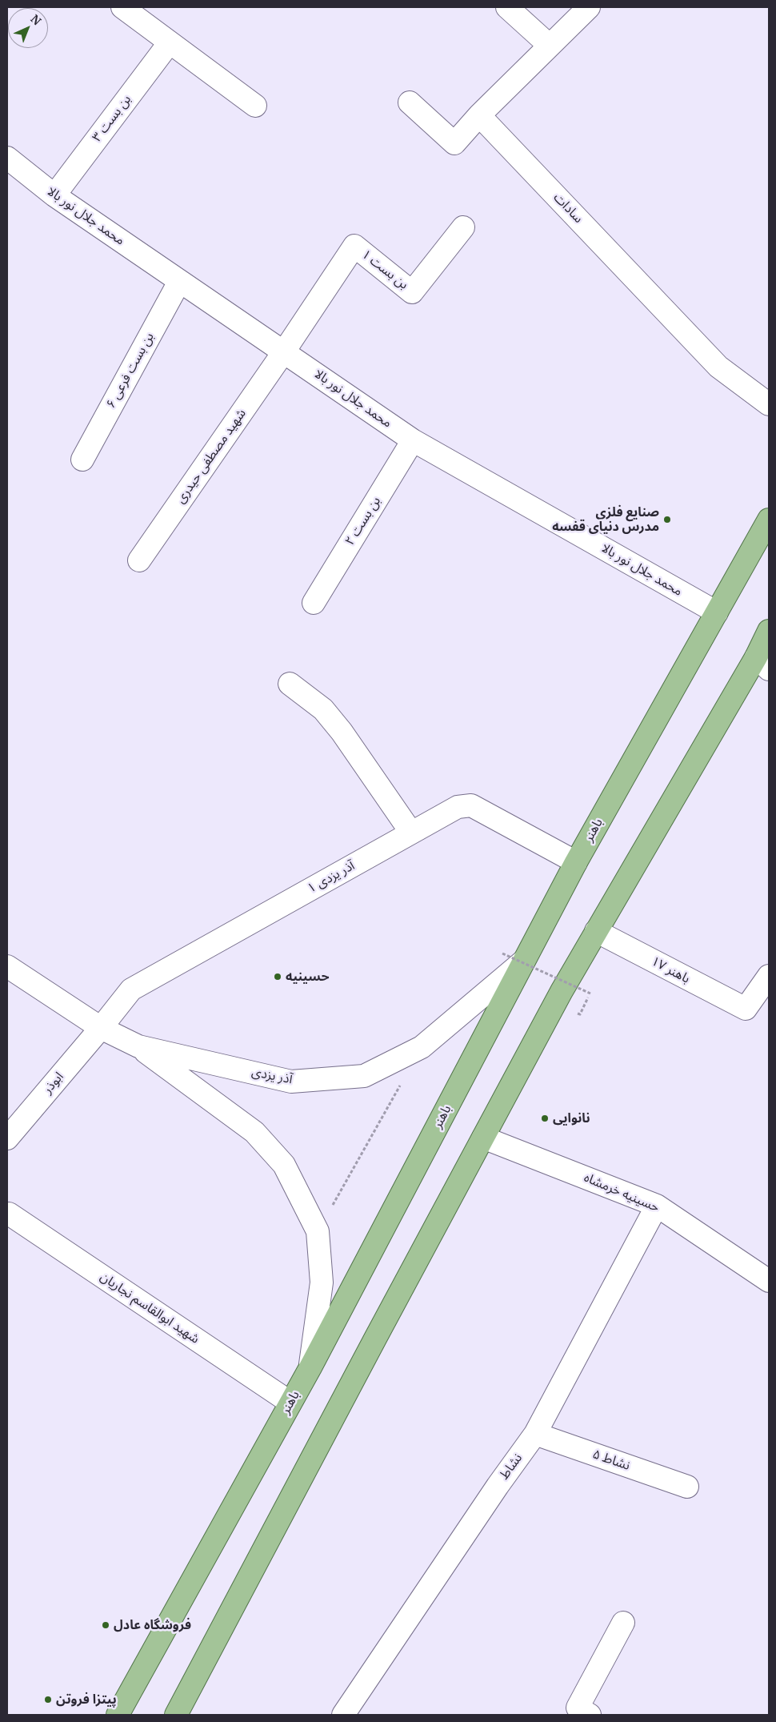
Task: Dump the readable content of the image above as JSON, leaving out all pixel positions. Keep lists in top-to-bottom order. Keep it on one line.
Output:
{"streets":{"main road":["باهنر"],"street":["بن بست ۳","سادات","محمد جلال نور بالا","بن بست ۱","بن بست فرعی ۶","شهید مصطفی حیدری","بن بست ۲","آذر یزدی ۱","باهنر ۱۷","آذر یزدی","ابوذر","حسینیه خرمشاه","شهید ابوالقاسم نجاریان","نشاط ۵","نشاط"]},"crossings":[["بن بست ۳","محمد جلال نور بالا"],["محمد جلال نور بالا","بن بست ۱"],["محمد جلال نور بالا","بن بست فرعی ۶"],["محمد جلال نور بالا","شهید مصطفی حیدری"],["محمد جلال نور بالا","بن بست ۲"],["محمد جلال نور بالا","باهنر"],["بن بست ۱","شهید مصطفی حیدری"],["باهنر","آذر یزدی ۱"],["باهنر","آذر یزدی"],["باهنر","شهید ابوالقاسم نجاریان"],["آذر یزدی ۱","آذر یزدی"],["آذر یزدی ۱","ابوذر"],["آذر یزدی","ابوذر"],["حسینیه خرمشاه","نشاط"],["نشاط ۵","نشاط"]],"places":["صنایع فلزی مدرس دنیای قفسه","حسینیه","نانوایی","فروشگاه عادل","پیتزا فروتن"],"north":"top right"}
